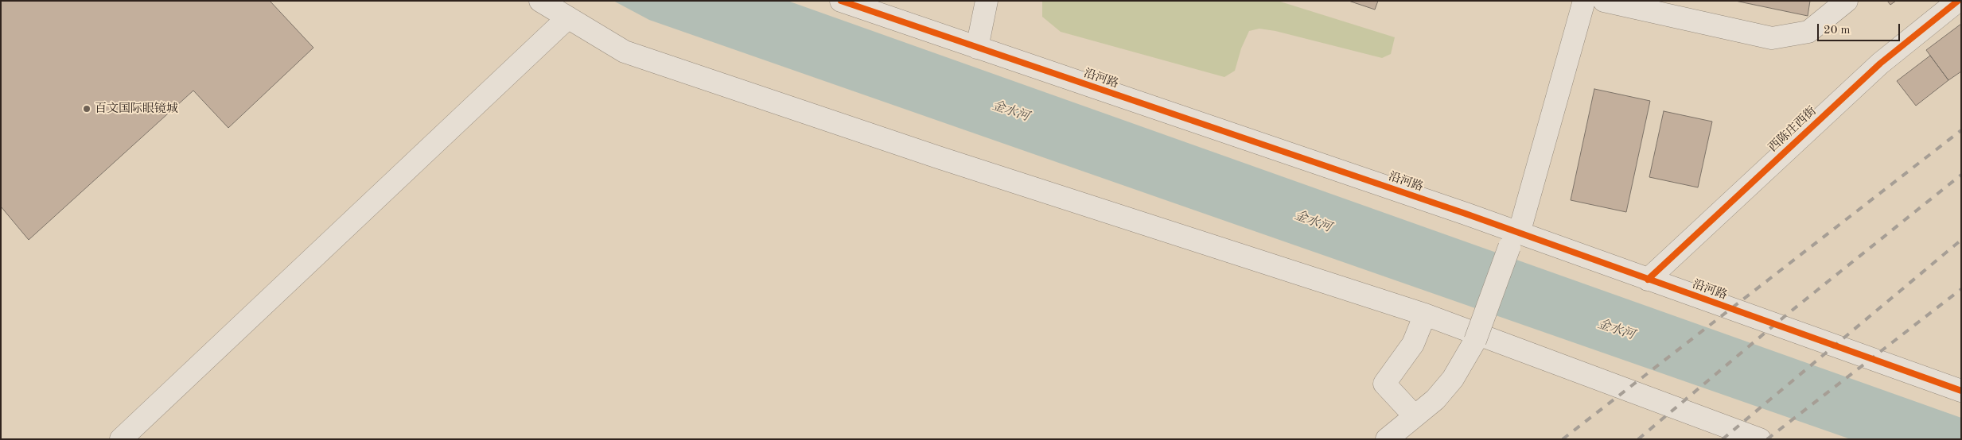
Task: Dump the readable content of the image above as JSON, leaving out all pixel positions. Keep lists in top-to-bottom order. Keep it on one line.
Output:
{"streets":{"street":["沿河路","西陈庄西街"]},"crossings":[["沿河路","西陈庄西街"]],"water":["金水河"],"places":["百文国际眼镜城"],"scale_bar":"20 m"}
